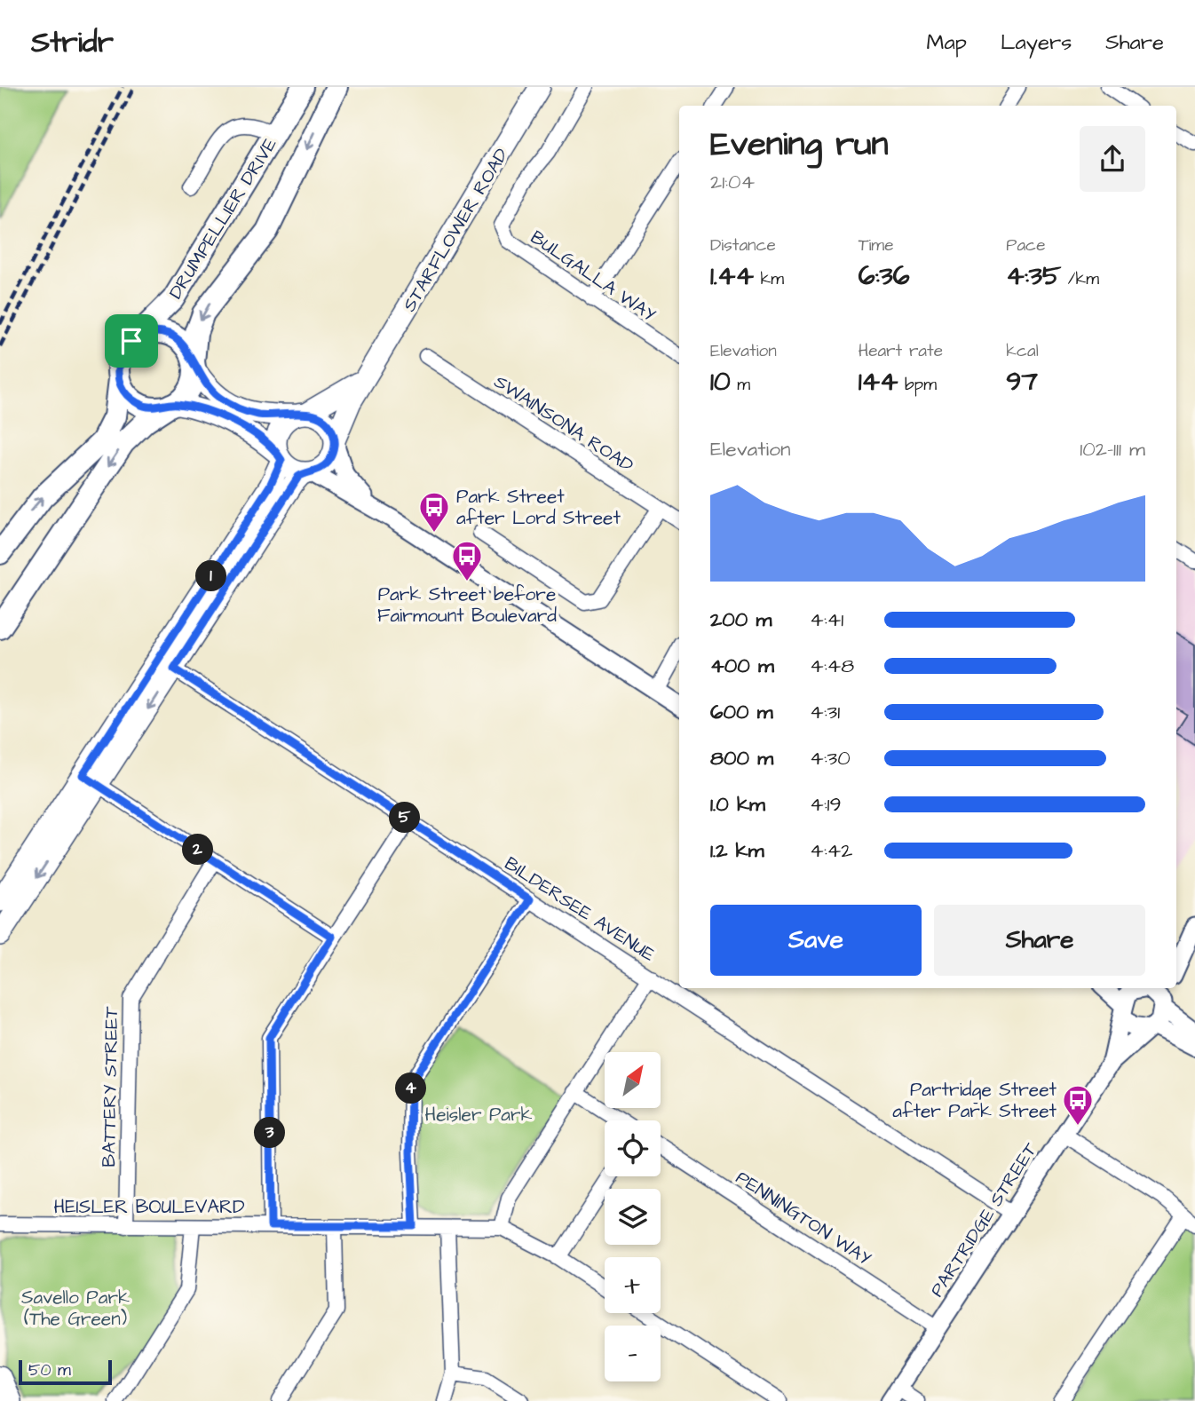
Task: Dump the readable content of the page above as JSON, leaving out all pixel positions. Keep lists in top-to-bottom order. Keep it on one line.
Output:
{"streets":{"main road":["DRUMPELLIER DRIVE","STARFLOWER ROAD"],"street":["BULGALLA WAY","SWAINSONA ROAD","BILDERSEE AVENUE","BATTERY STREET","HEISLER BOULEVARD","PENNINGTON WAY","PARTRIDGE STREET"]},"crossings":[["BILDERSEE AVENUE","PARTRIDGE STREET"],["BATTERY STREET","HEISLER BOULEVARD"],["PENNINGTON WAY","PARTRIDGE STREET"]],"parks":["Heisler Park","Savello Park (The Green)"],"places":{"bus stop":["Park Street after Lord Street","Park Street before Fairmount Boulevard","Partridge Street after Park Street"]},"scale_bar":"50 m","north":"top right","page":{"header":"Stridr","nav":["Map","Layers","Share"],"heading":["Evening run","21:04"],"stats":[["Distance","1.44 km"],["Time","6:36"],["Pace","4:35 /km"],["Elevation","10 m"],["Heart rate","144 bpm"],["kcal","97"]],"chart":["Elevation","102–111 m"],"pins":["1","5","2","4","3"],"list":[{"name":"200 m","note":"4:41"},{"name":"400 m","note":"4:48"},{"name":"600 m","note":"4:31"},{"name":"800 m","note":"4:30"},{"name":"1.0 km","note":"4:19"},{"name":"1.2 km","note":"4:42"}],"buttons":["Save","Share"],"map_buttons":["+","−"],"scale":"50 m"}}
